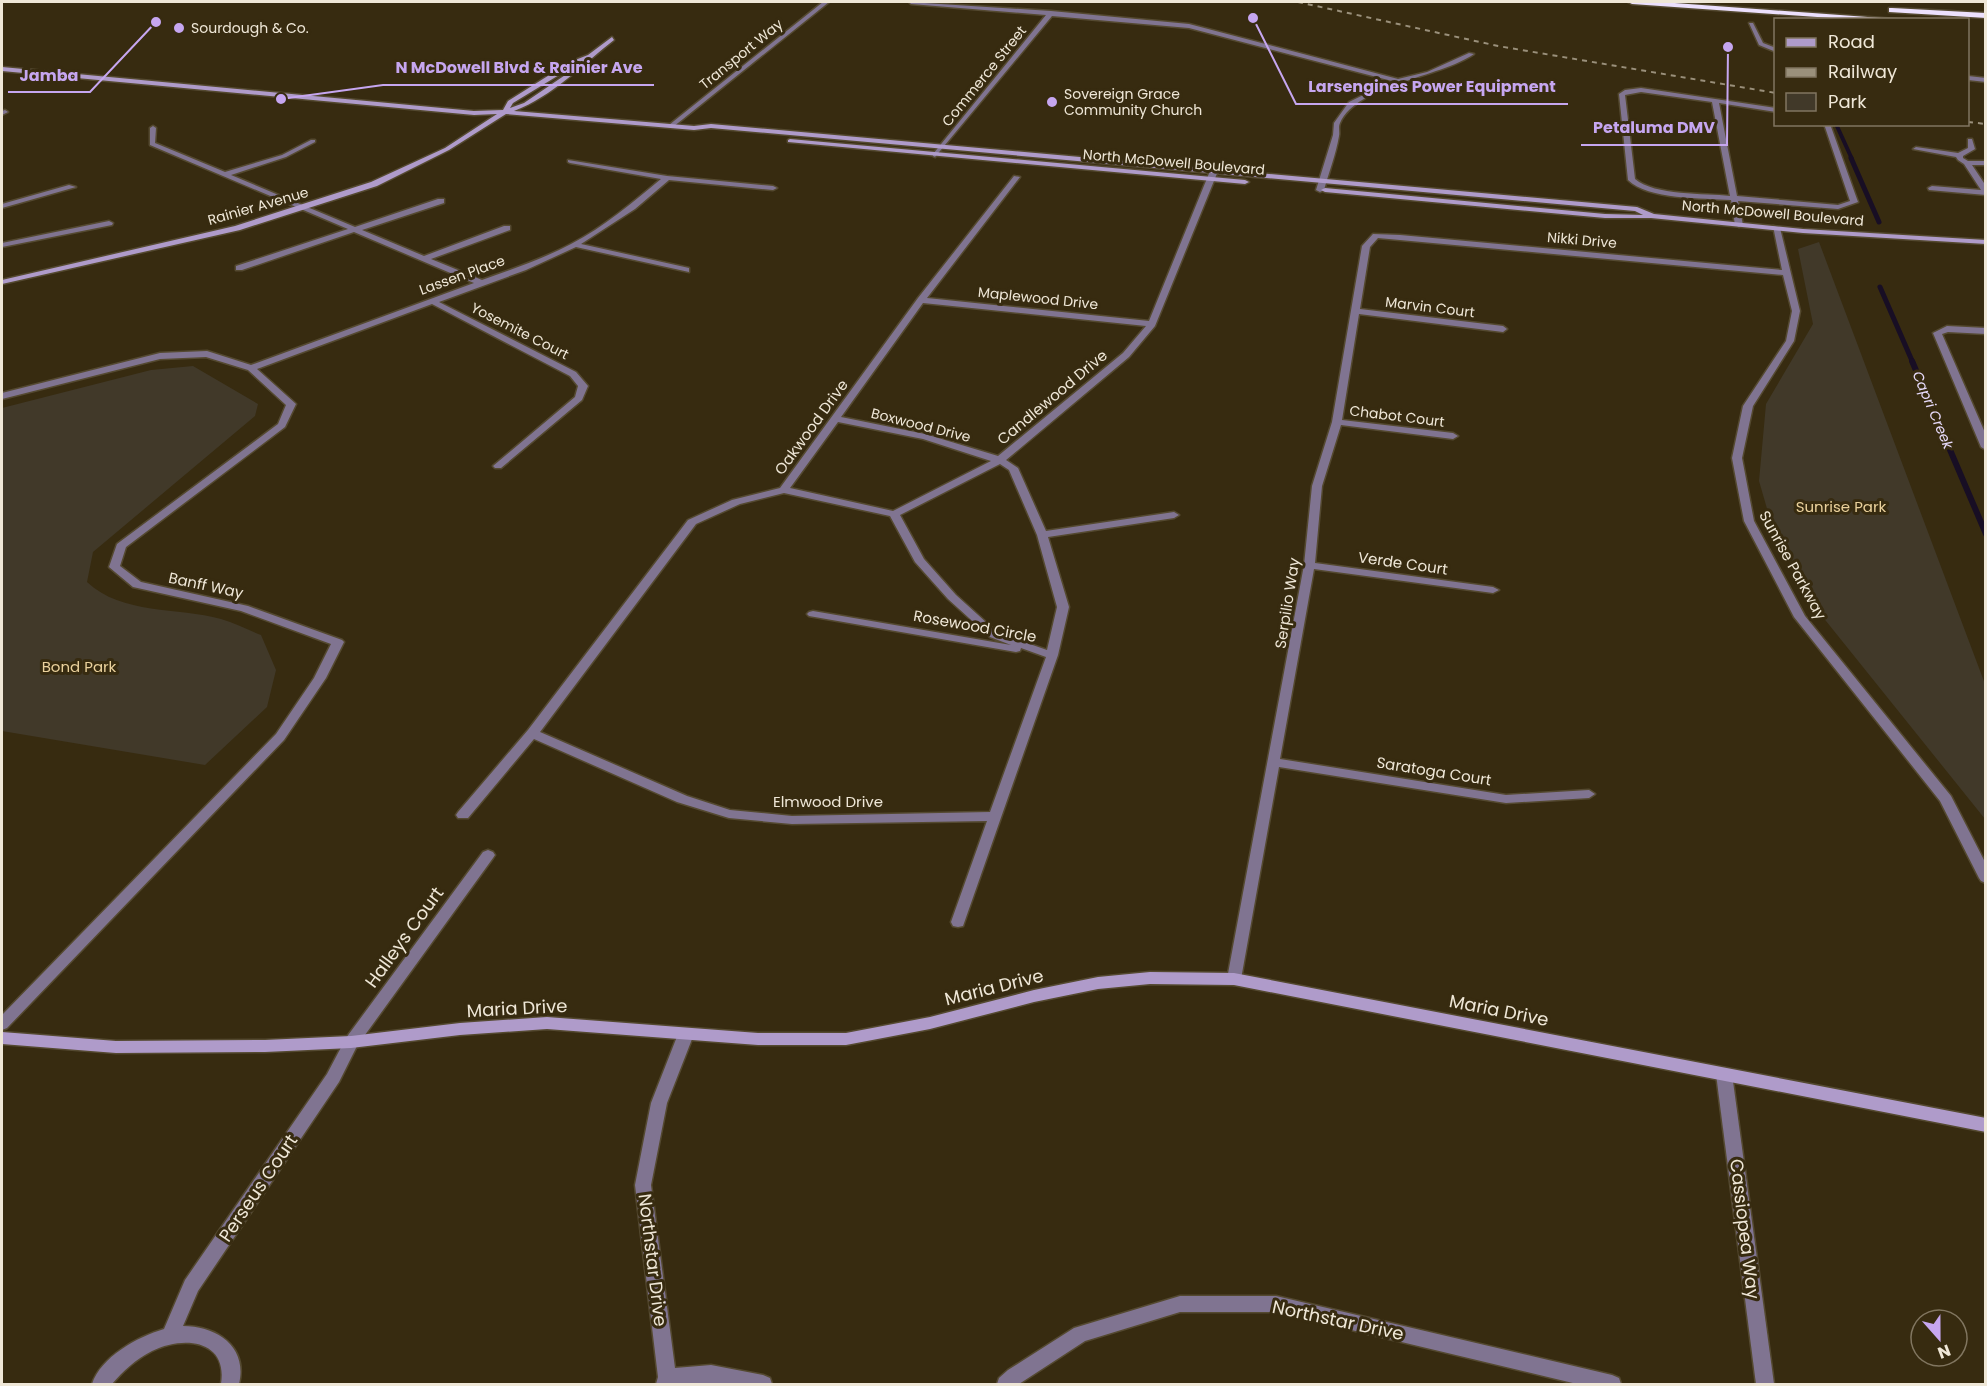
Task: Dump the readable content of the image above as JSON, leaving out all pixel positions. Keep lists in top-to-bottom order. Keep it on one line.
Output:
{"streets":{"main road":["North McDowell Boulevard","Rainier Avenue","Maria Drive"],"street":["Transport Way","Commerce Street","Nikki Drive","Lassen Place","Maplewood Drive","Marvin Court","Yosemite Court","Candlewood Drive","Chabot Court","Boxwood Drive","Oakwood Drive","Verde Court","Sunrise Parkway","Banff Way","Serpilio Way","Rosewood Circle","Saratoga Court","Elmwood Drive","Halleys Court","Perseus Court","Cassiopea Way","Northstar Drive"]},"crossings":[["Transport Way","North McDowell Boulevard"],["Commerce Street","North McDowell Boulevard"],["North McDowell Boulevard","Rainier Avenue"],["North McDowell Boulevard","Candlewood Drive"],["North McDowell Boulevard","Sunrise Parkway"],["Nikki Drive","Sunrise Parkway"],["Nikki Drive","Serpilio Way"],["Lassen Place","Yosemite Court"],["Lassen Place","Banff Way"],["Maplewood Drive","Candlewood Drive"],["Maplewood Drive","Oakwood Drive"],["Marvin Court","Serpilio Way"],["Candlewood Drive","Boxwood Drive"],["Candlewood Drive","Rosewood Circle"],["Candlewood Drive","Elmwood Drive"],["Chabot Court","Serpilio Way"],["Boxwood Drive","Oakwood Drive"],["Oakwood Drive","Elmwood Drive"],["Verde Court","Serpilio Way"],["Serpilio Way","Saratoga Court"],["Serpilio Way","Maria Drive"],["Halleys Court","Maria Drive"],["Halleys Court","Perseus Court"],["Maria Drive","Perseus Court"],["Maria Drive","Cassiopea Way"],["Maria Drive","Northstar Drive"]],"water":["Capri Creek"],"parks":["Sunrise Park","Bond Park"],"places":["Larsengines Power Equipment","Jamba","Sourdough & Co.","Petaluma DMV","N McDowell Blvd & Rainier Ave","Sovereign Grace Community Church"],"legend":["Road","Railway","Park"],"north":"bottom"}
